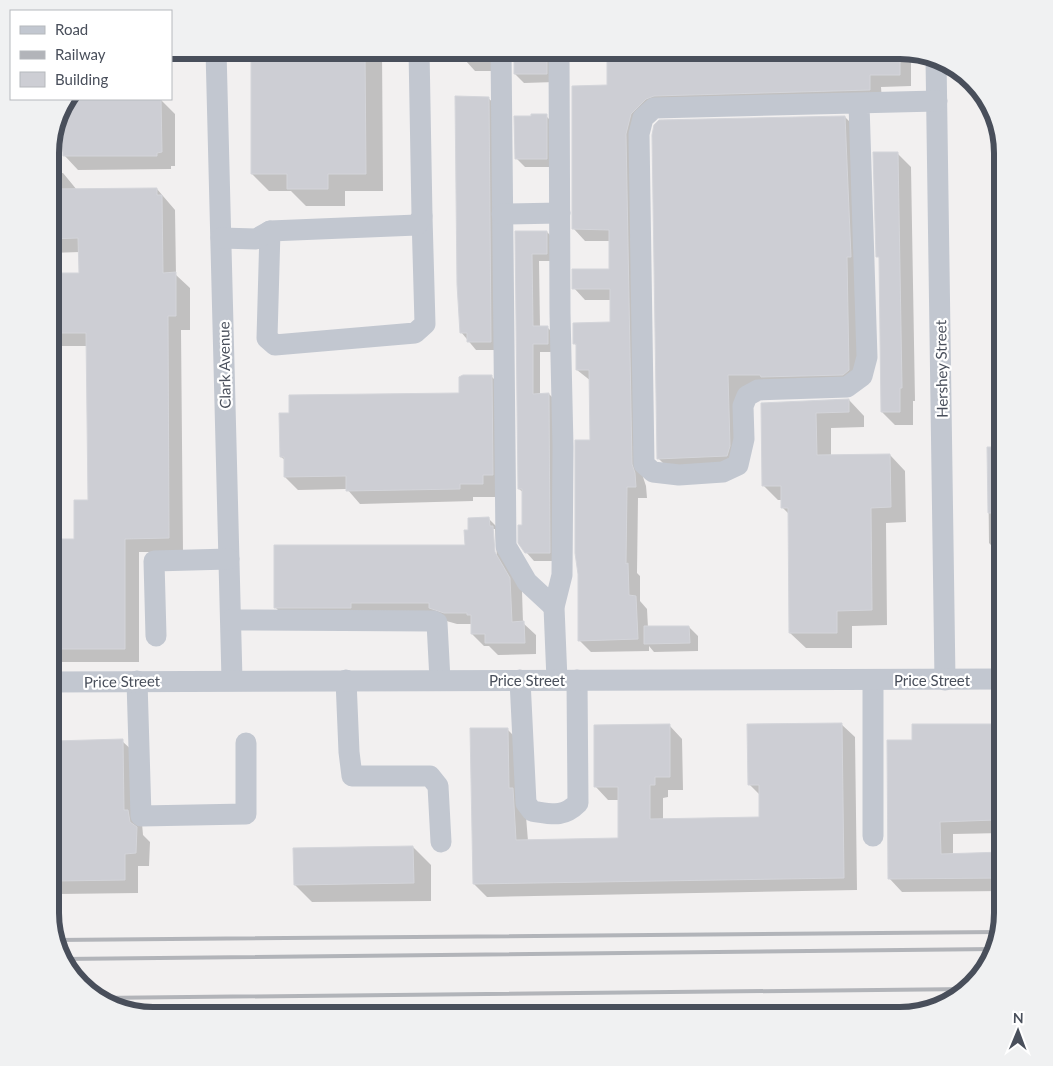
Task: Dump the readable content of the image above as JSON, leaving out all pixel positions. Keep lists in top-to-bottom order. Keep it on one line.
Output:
{"streets":{"street":["Clark Avenue","Hershey Street","Price Street"]},"crossings":[["Clark Avenue","Price Street"],["Hershey Street","Price Street"]],"legend":["Road","Railway","Building"],"north":"top"}
